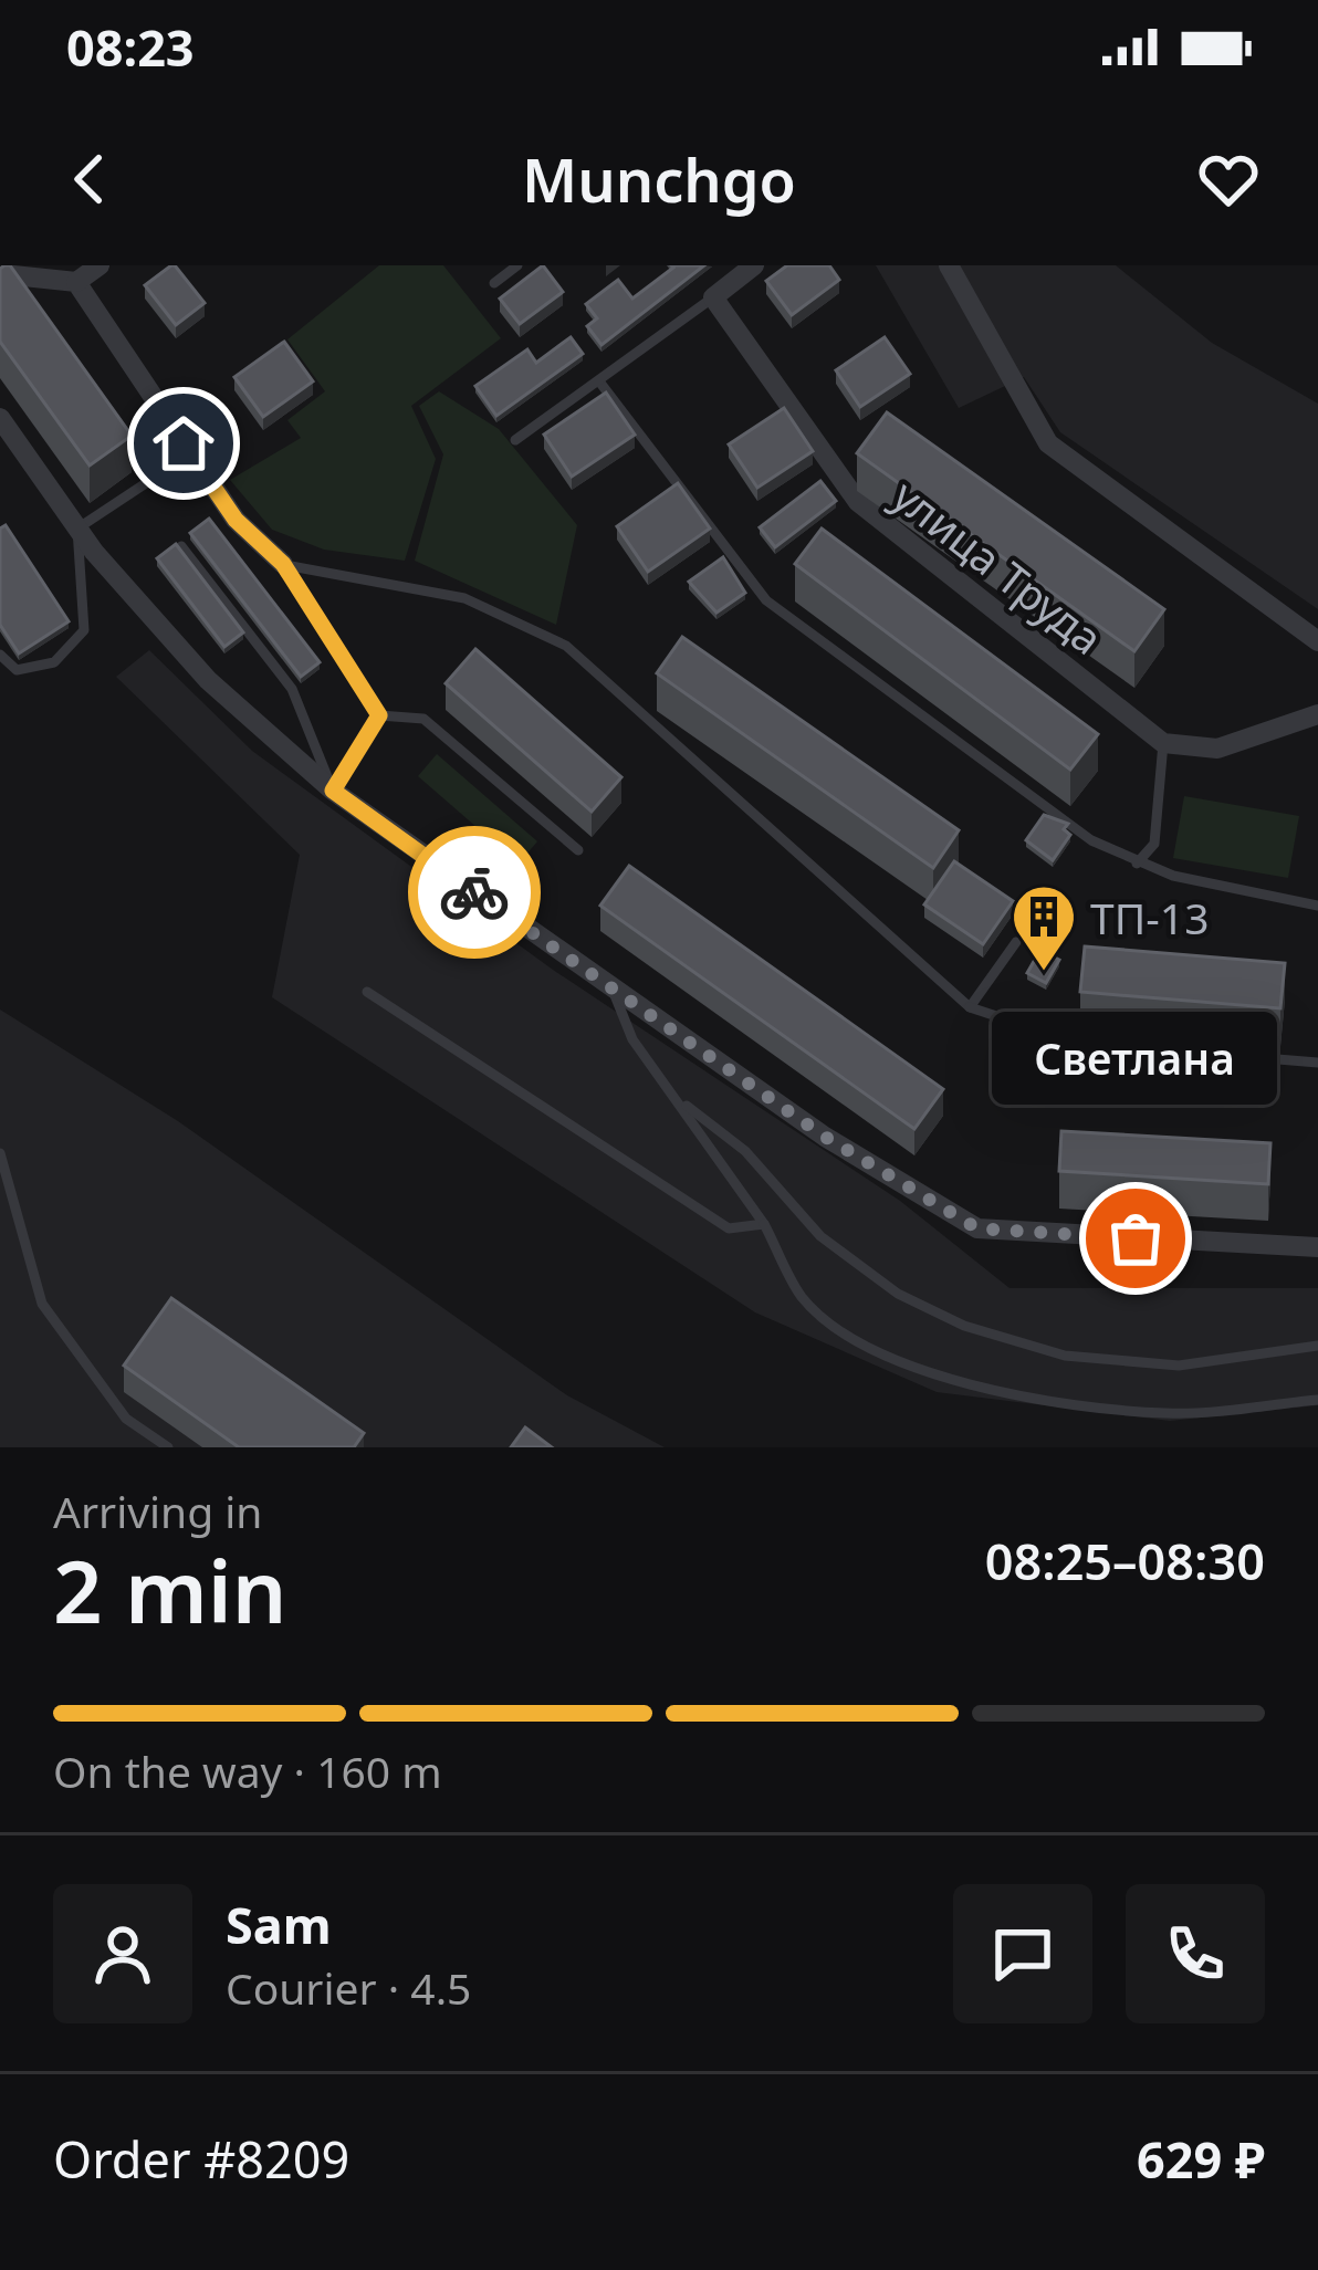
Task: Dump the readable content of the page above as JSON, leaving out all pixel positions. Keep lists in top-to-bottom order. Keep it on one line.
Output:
{"streets":{"street":["улица Труда"]},"places":{"building":["ТП-13"],"other":["Светлана"]},"page":{"status":"08:23","header":"Munchgo","bubble":"Светлана","heading":["2 min","Arriving in","08:25–08:30"],"panel":["Sam","Courier · 4.5","Order #8209","629 ₽"],"bar":"On the way · 160 m"}}
